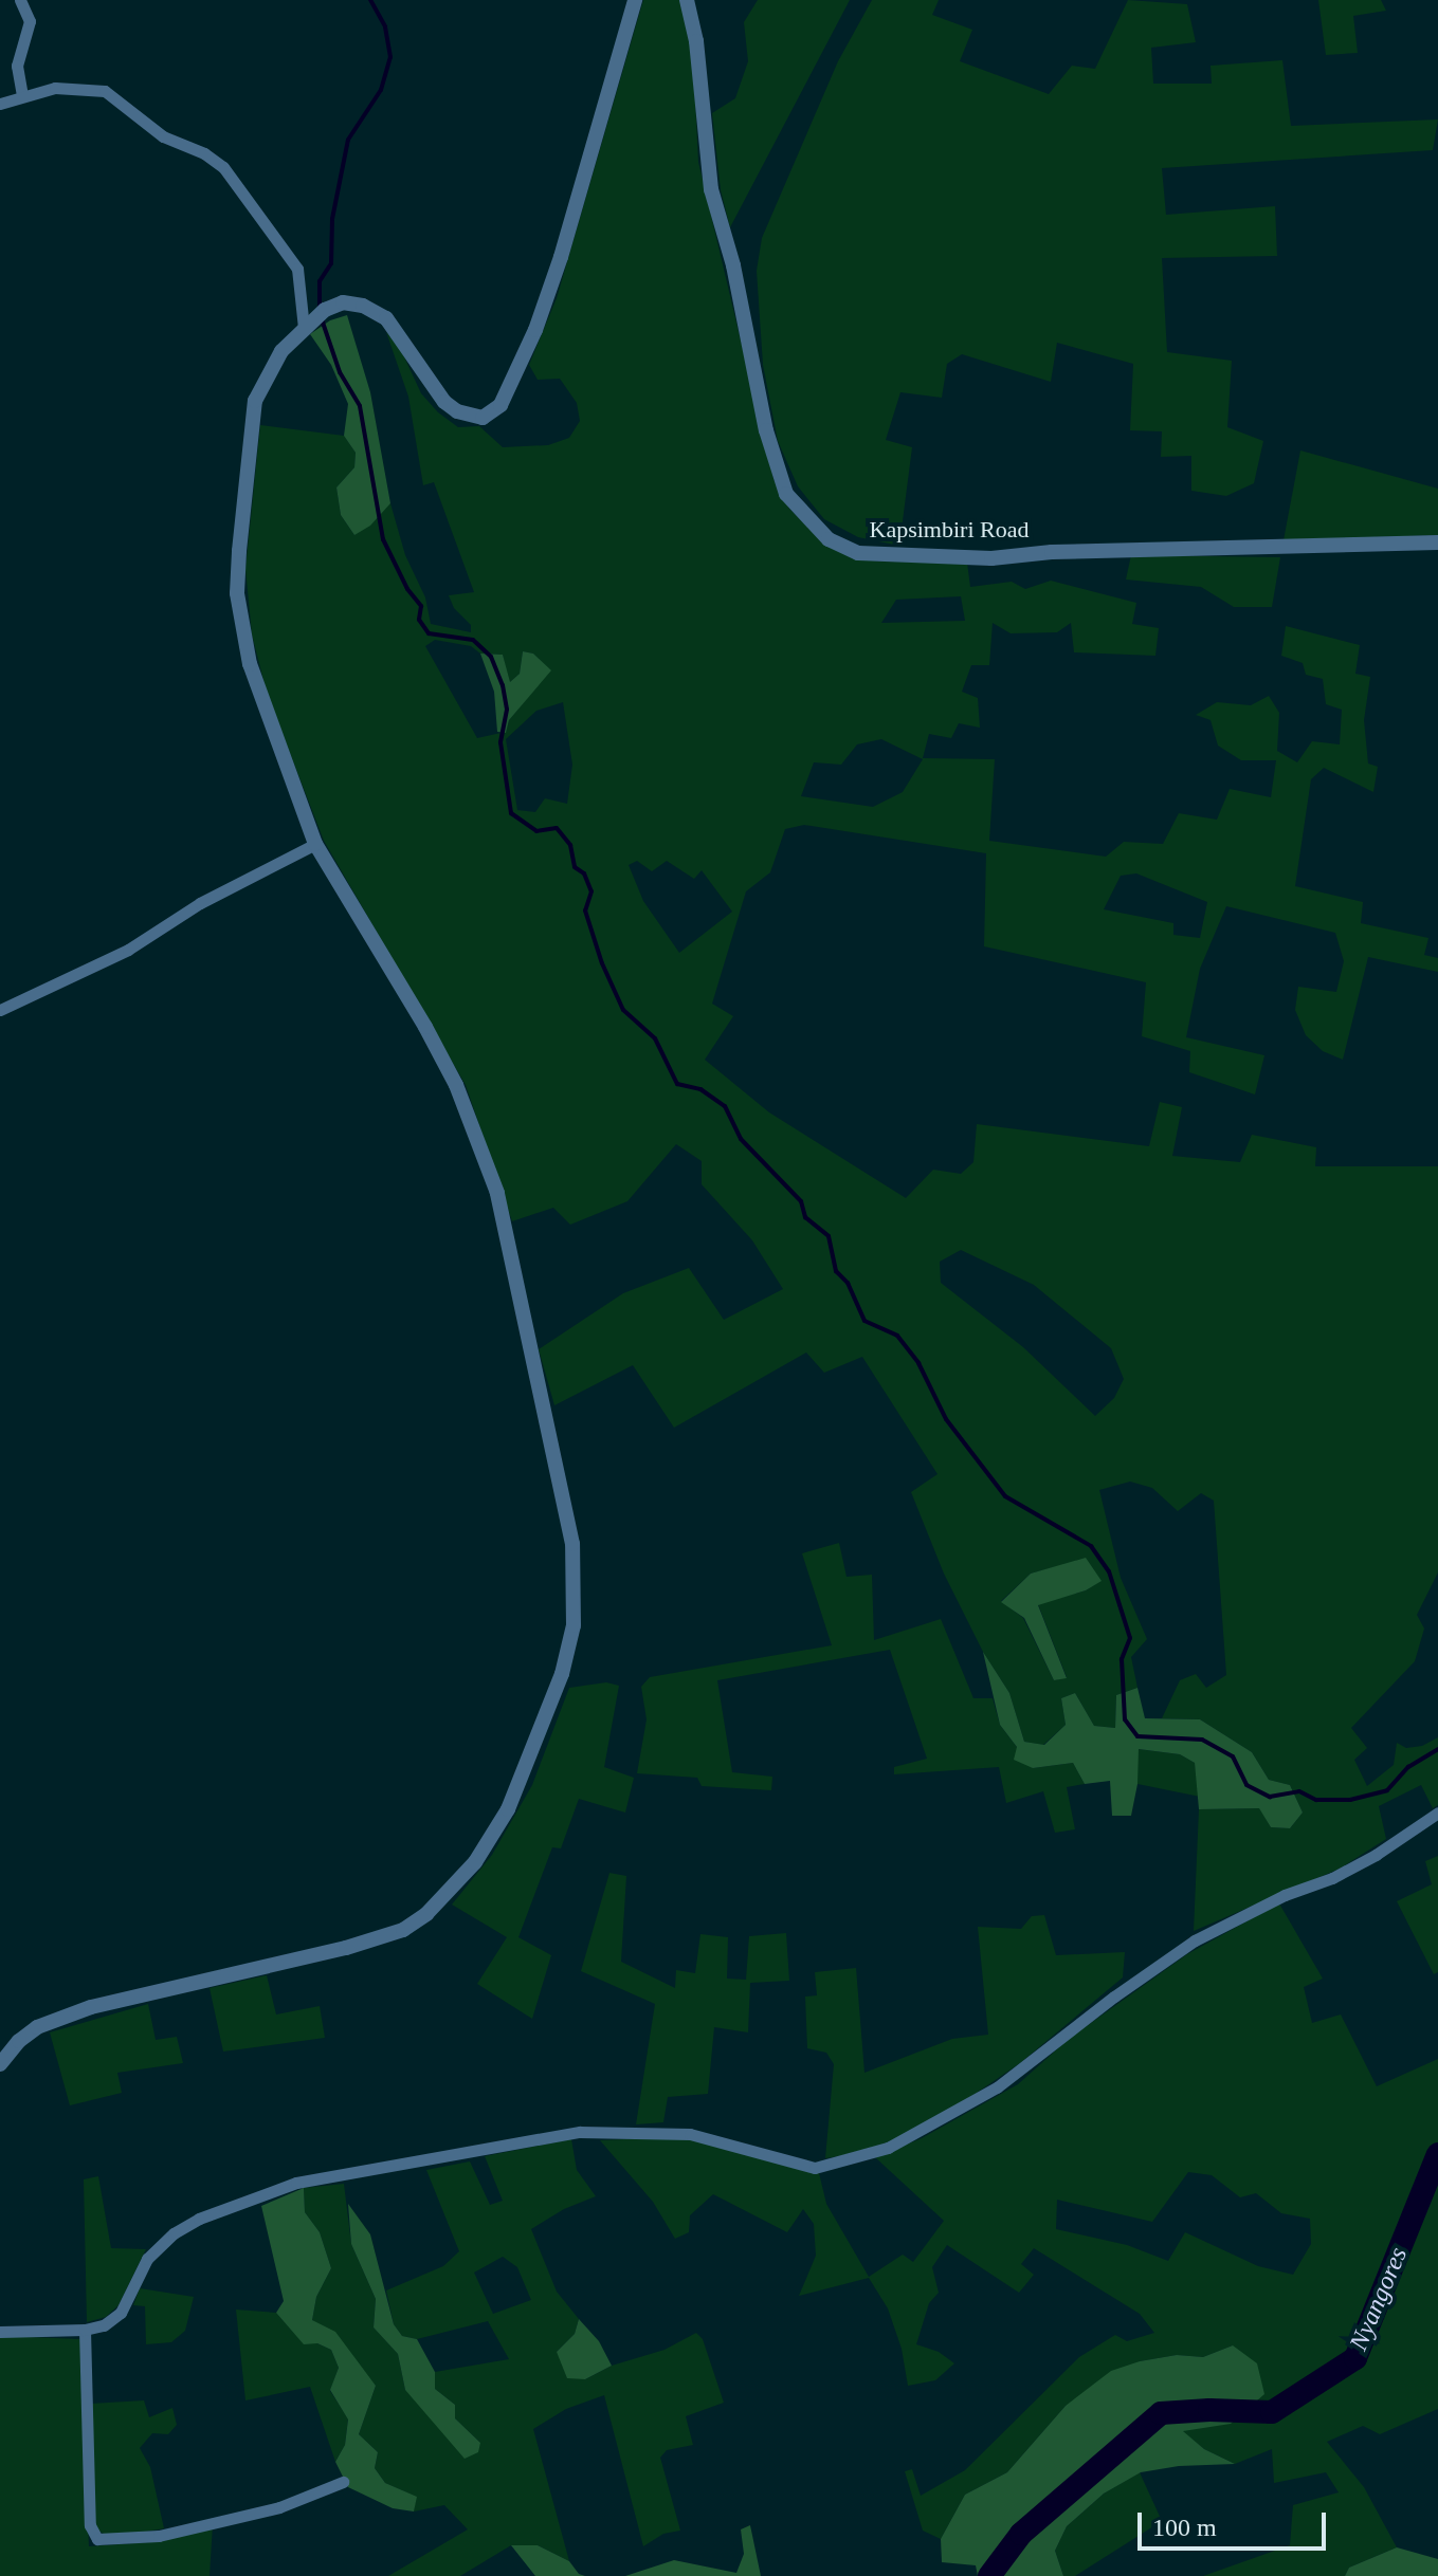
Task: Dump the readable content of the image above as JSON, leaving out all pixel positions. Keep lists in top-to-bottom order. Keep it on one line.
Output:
{"streets":{"street":["Kapsimbiri Road"]},"water":["Nyangores"],"scale_bar":"100 m"}
